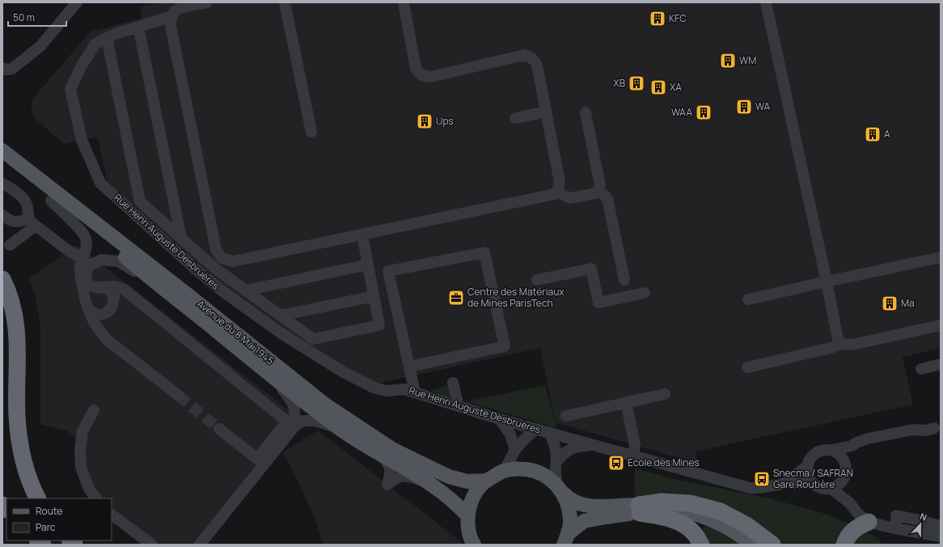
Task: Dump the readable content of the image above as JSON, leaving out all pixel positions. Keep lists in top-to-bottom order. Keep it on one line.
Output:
{"streets":{"main road":["Avenue du 8 Mai 1945"],"street":["Rue Henri Auguste Desbruères"]},"places":{"building":["KFC","WM","XB","XA","WA","WAA","Ups","A","Ma"],"office":["Centre des Matériaux de Mines ParisTech"],"bus stop":["Ecole des Mines","Snecma / SAFRAN Gare Routière"]},"legend":["Route","Parc"],"scale_bar":"50 m","north":"top"}
